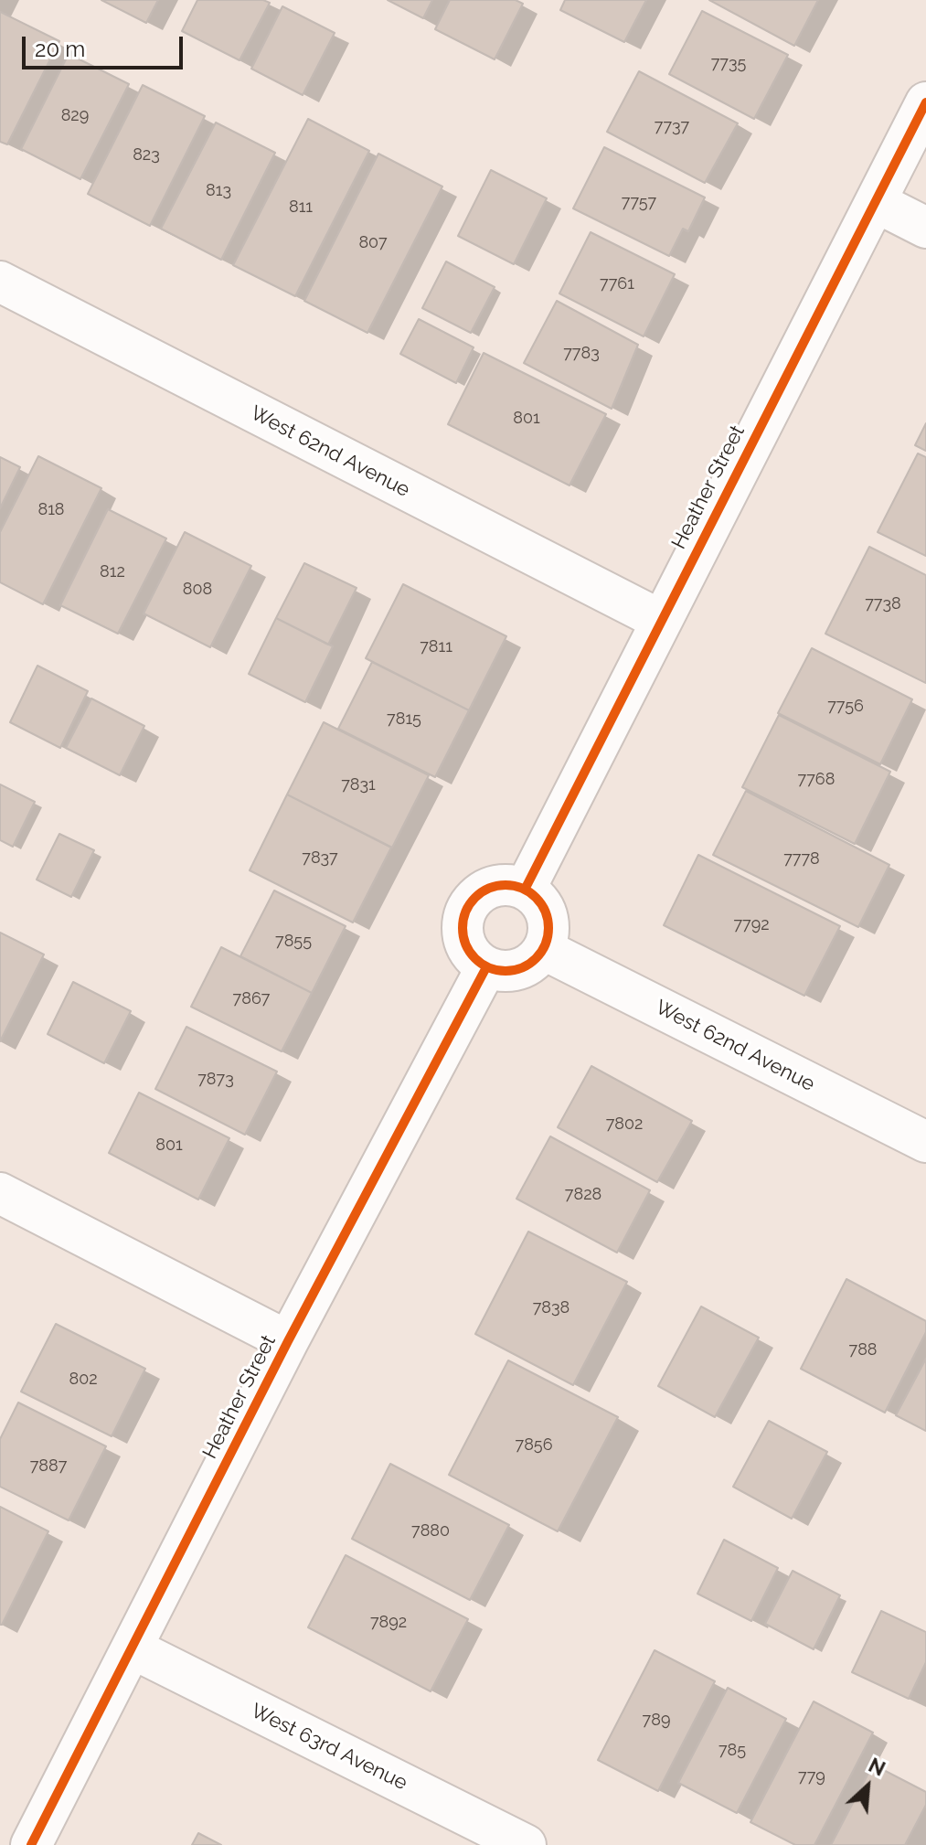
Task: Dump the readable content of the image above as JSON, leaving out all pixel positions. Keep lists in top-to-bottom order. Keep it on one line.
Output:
{"streets":{"street":["West 62nd Avenue","Heather Street","West 63rd Avenue"]},"crossings":[["West 62nd Avenue","Heather Street"],["Heather Street","West 63rd Avenue"]],"house_numbers":["7735","829","7737","823","813","7757","811","807","7761","7783","801","818","812","808","7738","7811","7756","7815","7768","7831","7837","7778","7792","7855","7867","7873","7802","801","7828","7838","788","802","7856","7887","7880","7892","789","785","779"],"scale_bar":"20 m","north":"top right"}
